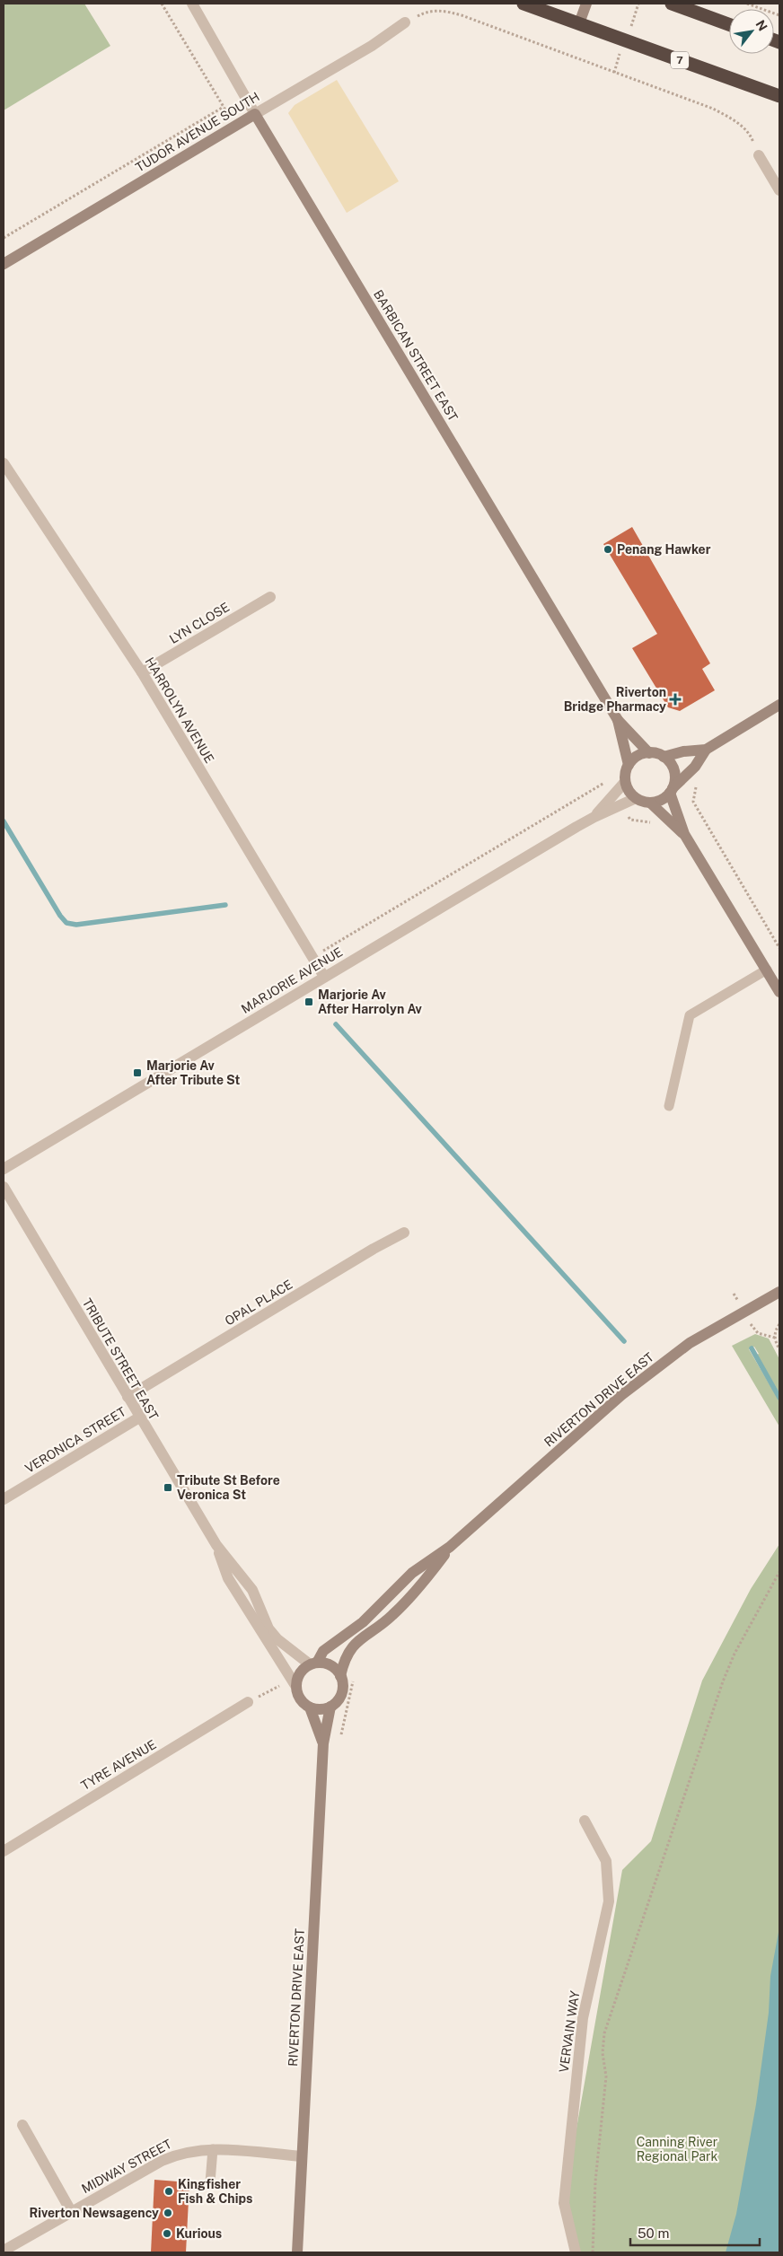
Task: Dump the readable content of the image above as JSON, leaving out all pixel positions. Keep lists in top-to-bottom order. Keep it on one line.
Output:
{"streets":{"highway":["7"],"street":["TUDOR AVENUE SOUTH","BARBICAN STREET EAST","LYN CLOSE","HARROLYN AVENUE","MARJORIE AVENUE","OPAL PLACE","TRIBUTE STREET EAST","RIVERTON DRIVE EAST","VERONICA STREET","TYRE AVENUE","VERVAIN WAY","MIDWAY STREET"]},"crossings":[["TUDOR AVENUE SOUTH","BARBICAN STREET EAST"],["BARBICAN STREET EAST","MARJORIE AVENUE"],["LYN CLOSE","HARROLYN AVENUE"],["HARROLYN AVENUE","MARJORIE AVENUE"],["OPAL PLACE","TRIBUTE STREET EAST"],["TRIBUTE STREET EAST","RIVERTON DRIVE EAST"],["TRIBUTE STREET EAST","VERONICA STREET"],["RIVERTON DRIVE EAST","MIDWAY STREET"]],"parks":["Canning River Regional Park"],"places":{"other":["Penang Hawker","Kingfisher Fish & Chips","Riverton Newsagency","Kurious"],"health":["Riverton Bridge Pharmacy"],"transit":["Marjorie Av After Harrolyn Av","Marjorie Av After Tribute St","Tribute St Before Veronica St"]},"scale_bar":"50 m","north":"top right"}
